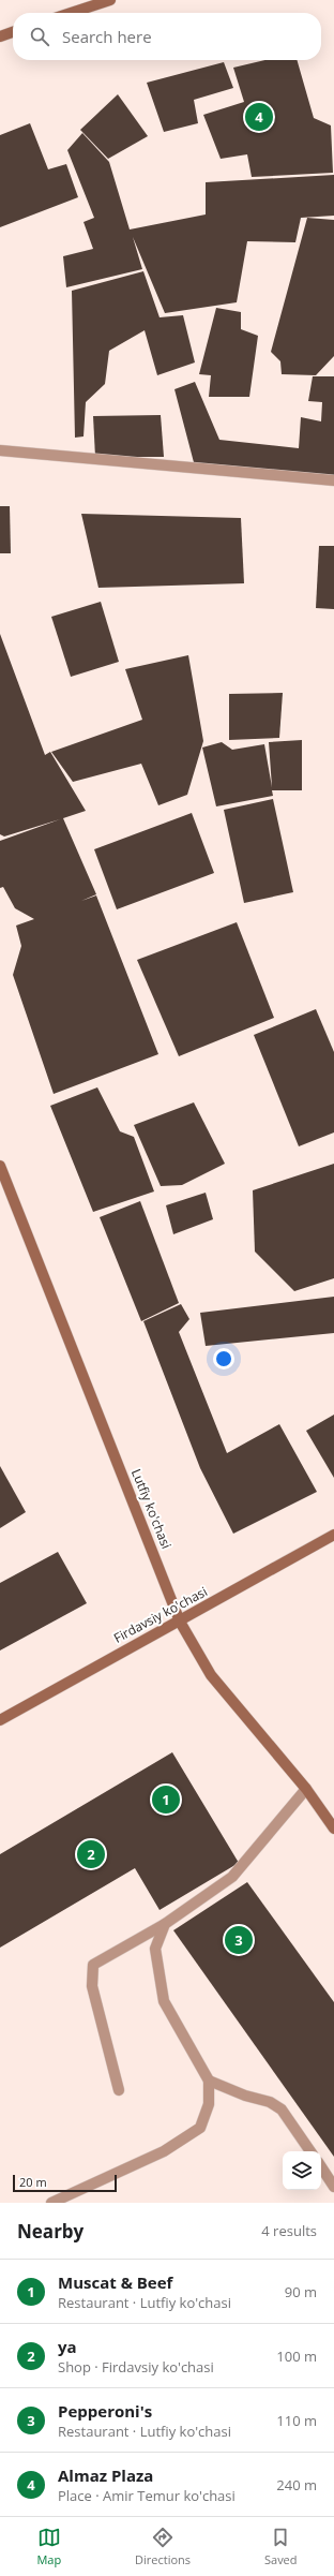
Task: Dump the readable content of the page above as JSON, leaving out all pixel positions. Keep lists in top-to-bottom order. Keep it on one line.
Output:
{"streets":{"main road":["Lutfiy ko'chasi","Firdavsiy ko'chasi"]},"crossings":[["Lutfiy ko'chasi","Firdavsiy ko'chasi"]],"scale_bar":"20 m","page":{"search":"Search here","pins":["4","1","2","3"],"scale":"20 m","heading":["Nearby","4 results"],"list":[{"mark":"1","name":"Muscat & Beef","note":"Restaurant · Lutfiy ko'chasi","value":"90 m"},{"mark":"2","name":"ya","note":"Shop · Firdavsiy ko'chasi","value":"100 m"},{"mark":"3","name":"Pepperoni's","note":"Restaurant · Lutfiy ko'chasi","value":"110 m"},{"mark":"4","name":"Almaz Plaza","note":"Place · Amir Temur ko'chasi","value":"240 m"}],"nav":["Map","Directions","Saved"]}}
